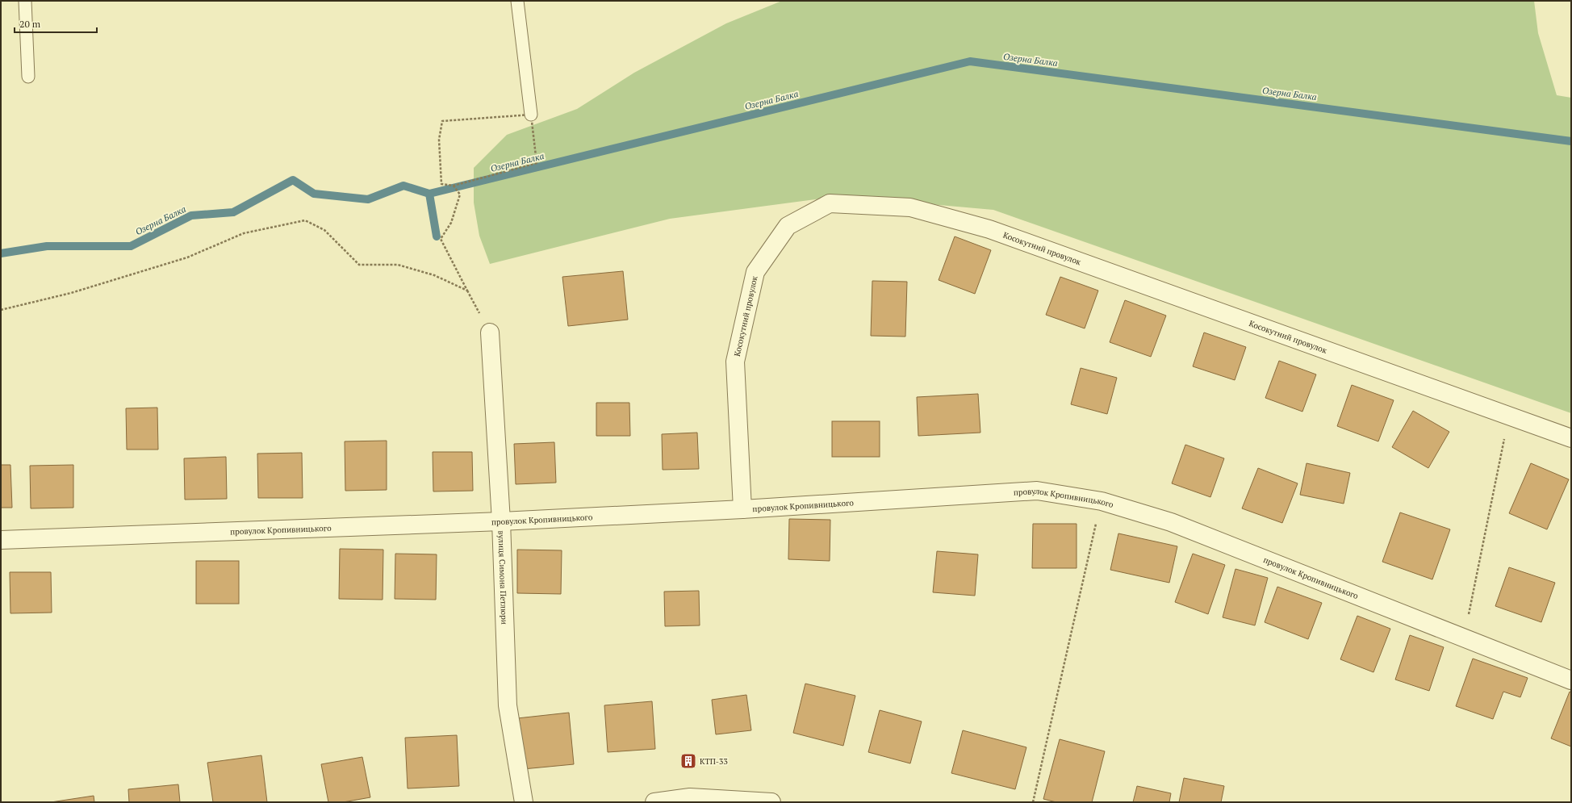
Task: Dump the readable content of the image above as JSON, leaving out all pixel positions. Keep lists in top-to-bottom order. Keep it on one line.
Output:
{"streets":{"street":["Косокутний провулок","провулок Кропивницького","вулиця Симона Петлюри"]},"crossings":[["Косокутний провулок","провулок Кропивницького"],["провулок Кропивницького","вулиця Симона Петлюри"]],"water":["Озерна Балка"],"places":{"building":["КТП-33"]},"scale_bar":"20 m"}
